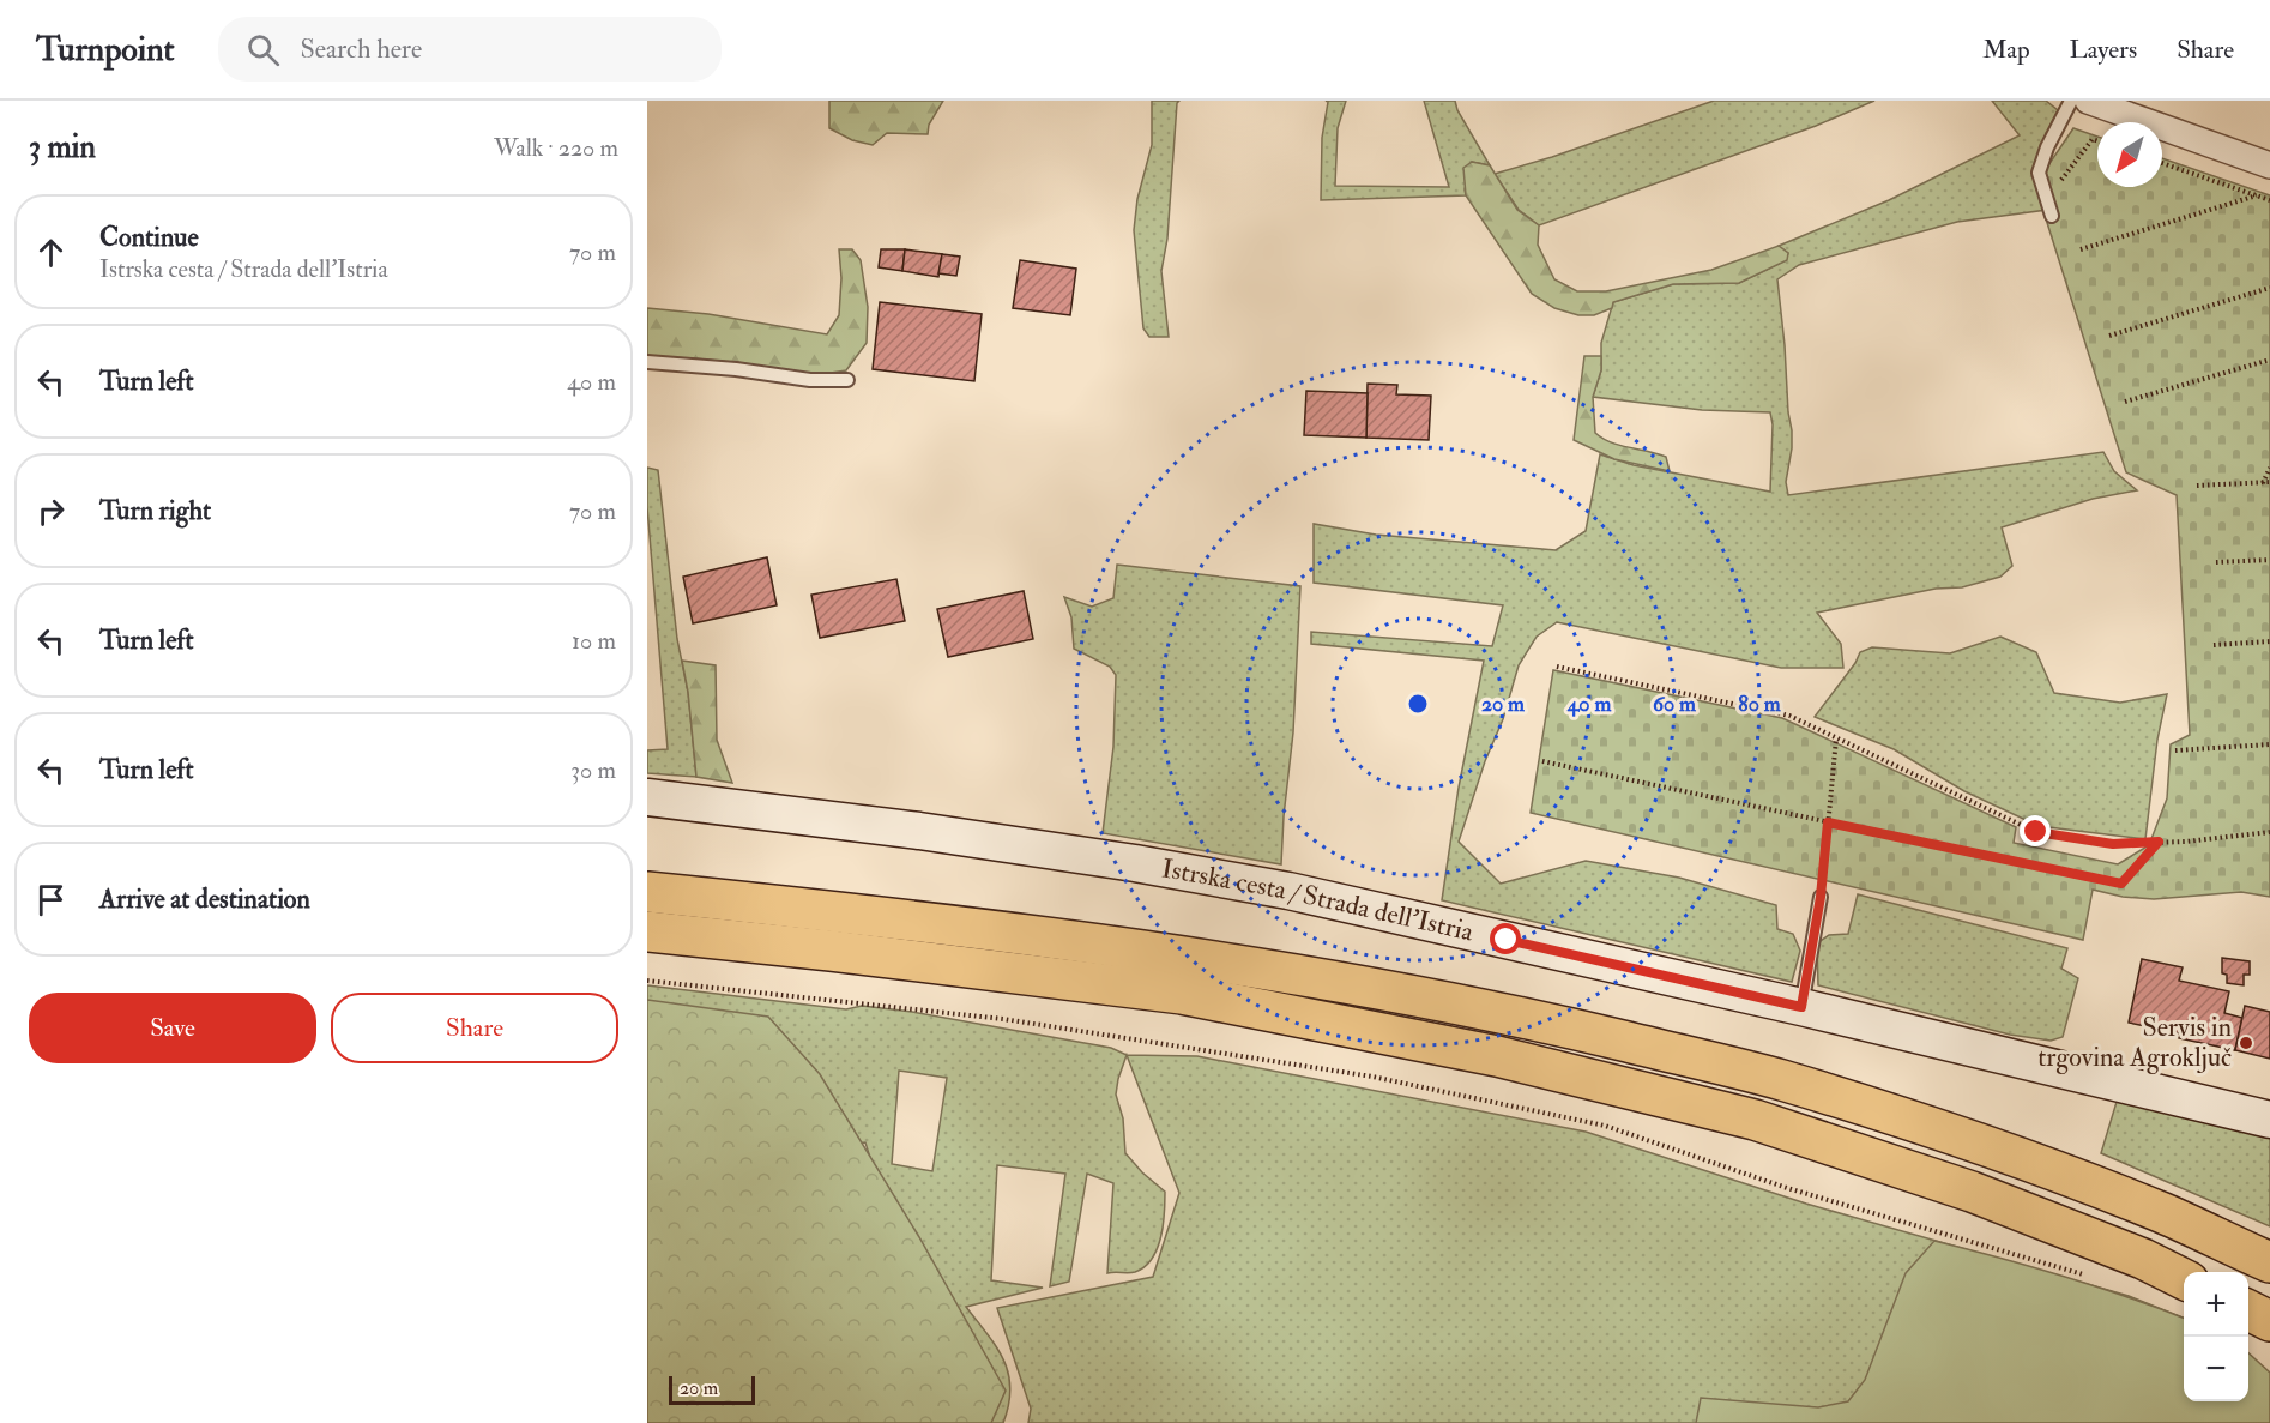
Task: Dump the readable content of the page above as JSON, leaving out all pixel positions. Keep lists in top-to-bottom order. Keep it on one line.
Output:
{"streets":{"street":["Istrska cesta / Strada dell'Istria"]},"places":["Servis in trgovina Agroključ"],"scale_bar":"20 m","north":"bottom left","page":{"header":"Turnpoint","search":"Search here","nav":["Map","Layers","Share"],"heading":["3 min","Walk · 220 m"],"list":[["Continue","Istrska cesta / Strada dell'Istria","70 m"],["Turn left","40 m"],["Turn right","70 m"],["Turn left","10 m"],["Turn left","30 m"],"Arrive at destination"],"buttons":["Save","Share"],"map_buttons":["+","−"],"scale":"20 m"},"rings":["20 m","40 m","60 m","80 m"]}
